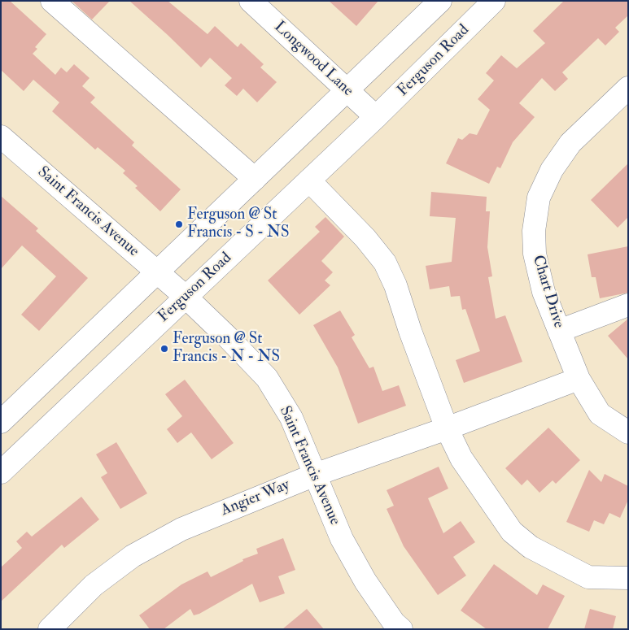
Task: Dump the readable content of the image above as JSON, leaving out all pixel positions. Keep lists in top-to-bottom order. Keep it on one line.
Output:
{"streets":{"street":["Longwood Lane","Ferguson Road","Saint Francis Avenue","Chart Drive","Angier Way"]},"crossings":[["Longwood Lane","Ferguson Road"],["Ferguson Road","Saint Francis Avenue"],["Saint Francis Avenue","Angier Way"],["Chart Drive","Angier Way"]],"places":["Ferguson @ St Francis - S - NS","Ferguson @ St Francis - N - NS"]}
